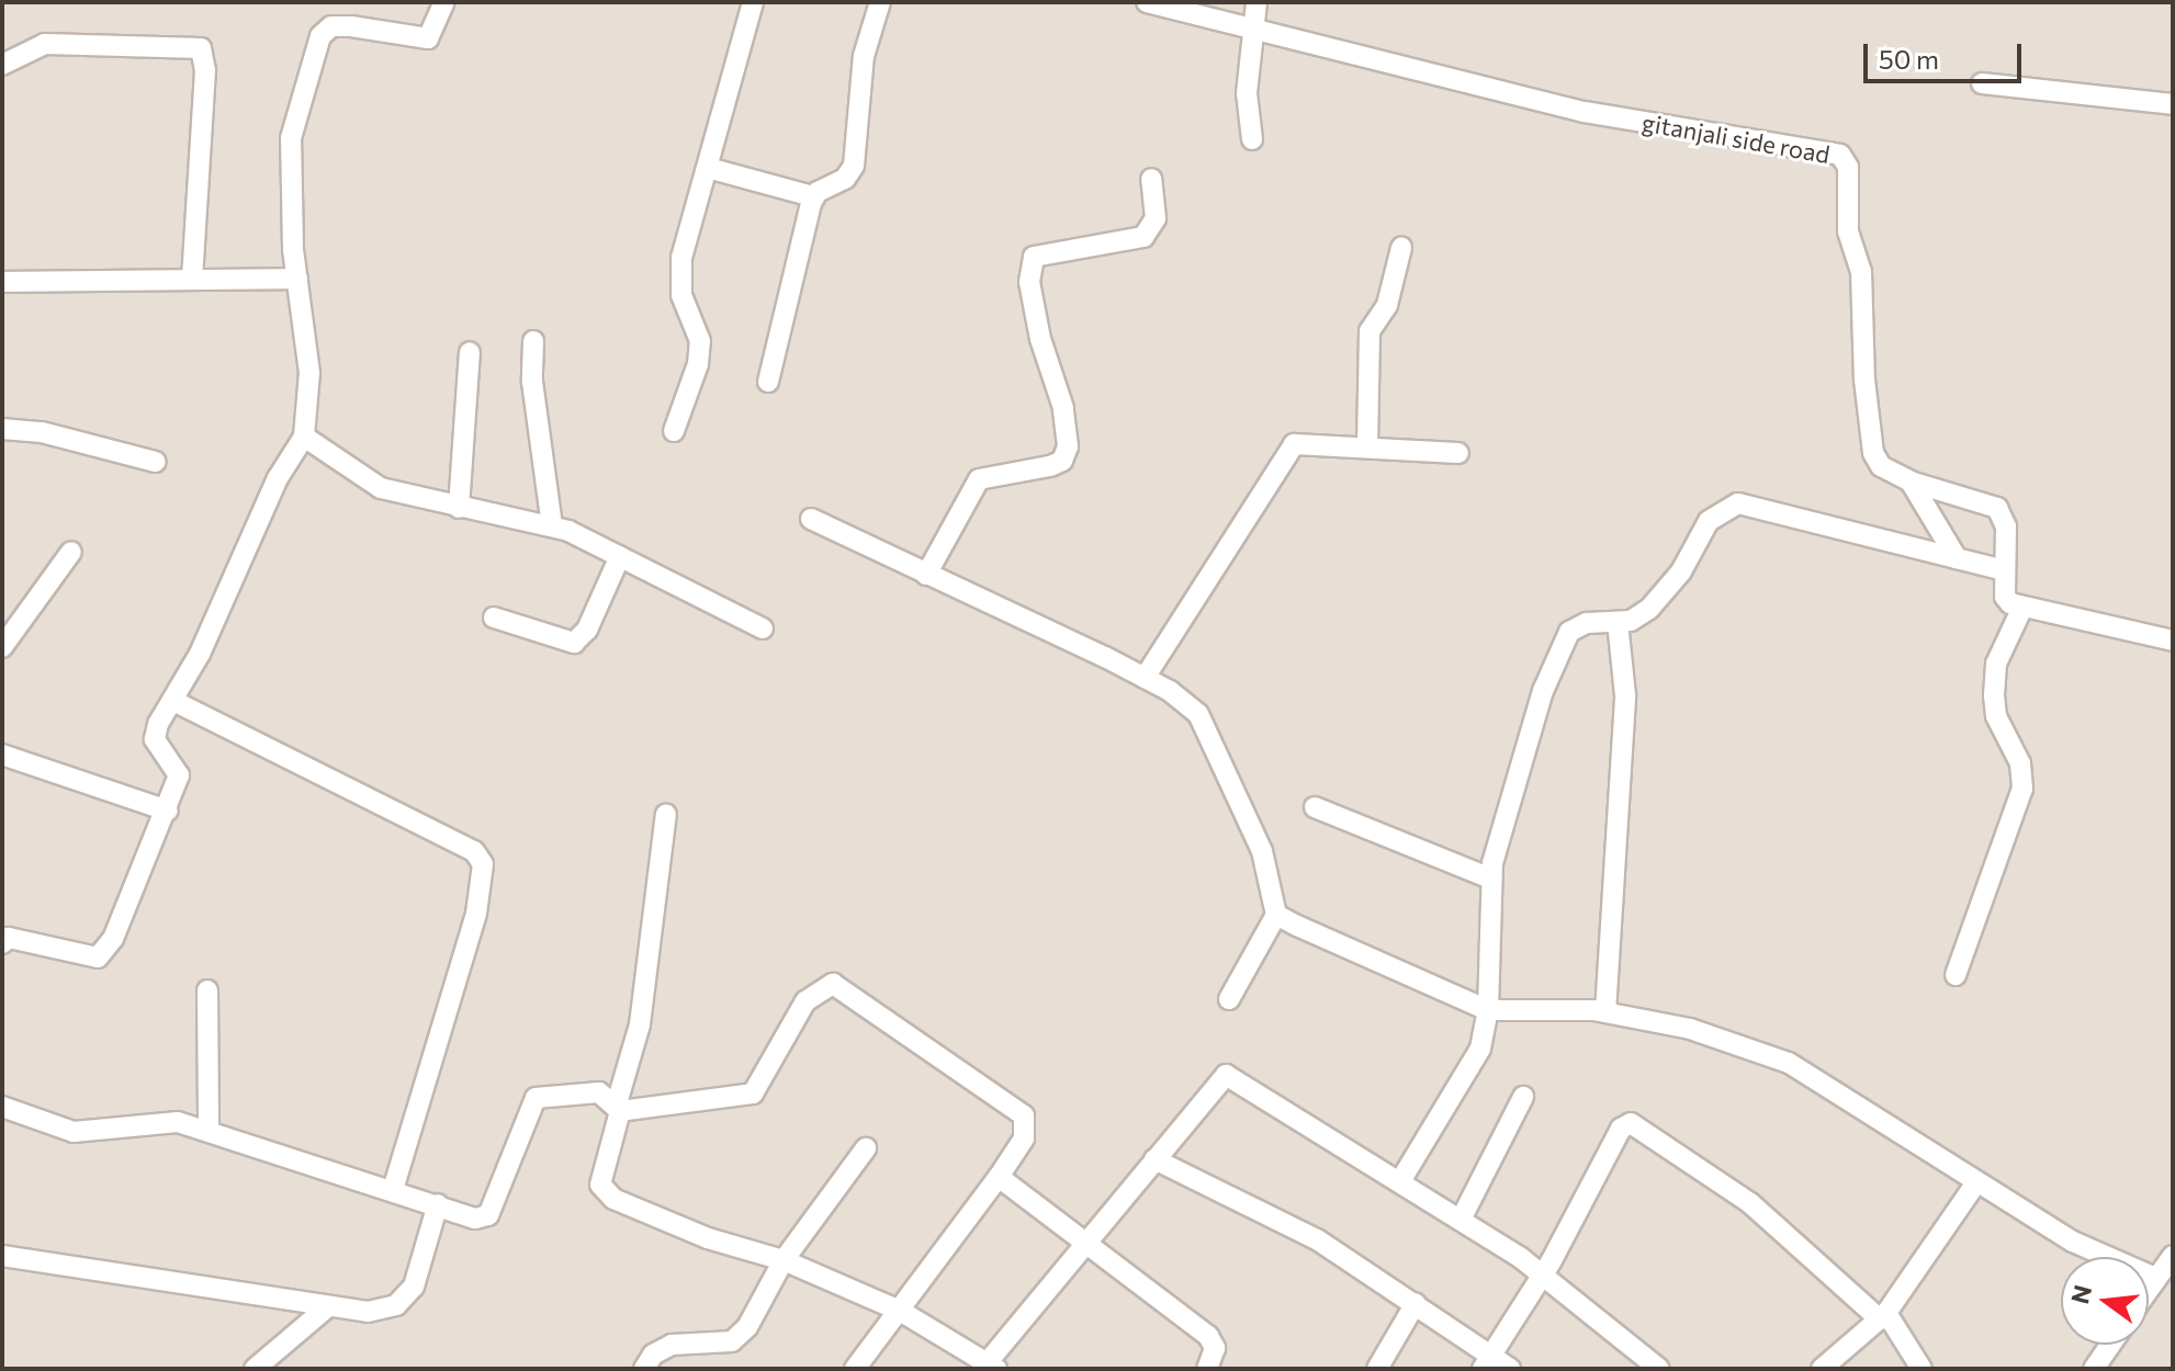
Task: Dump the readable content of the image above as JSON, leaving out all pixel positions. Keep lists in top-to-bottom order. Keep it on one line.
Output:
{"streets":{"street":["gitanjali side road"]},"scale_bar":"50 m","north":"left"}
